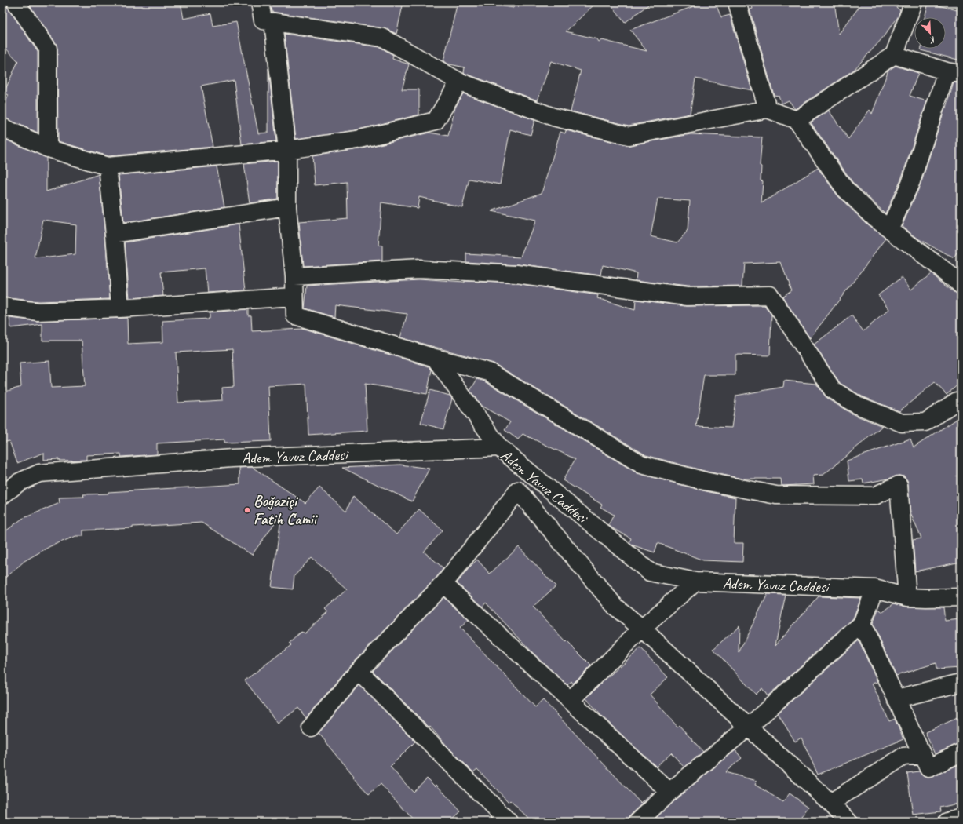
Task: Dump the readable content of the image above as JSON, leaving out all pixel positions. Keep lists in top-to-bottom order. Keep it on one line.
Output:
{"streets":{"street":["Adem Yavuz Caddesi"]},"places":["Boğaziçi Fatih Camii"],"north":"bottom right"}
